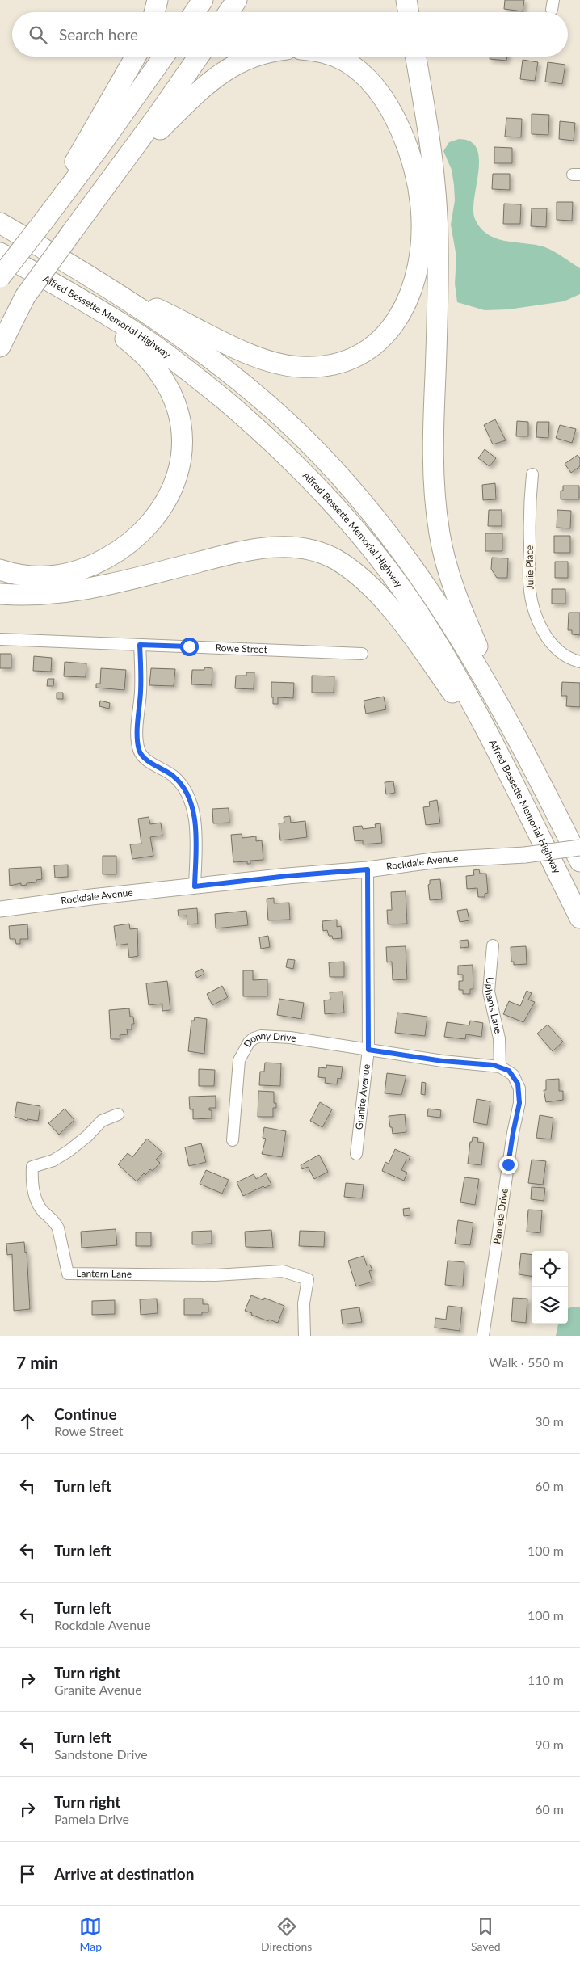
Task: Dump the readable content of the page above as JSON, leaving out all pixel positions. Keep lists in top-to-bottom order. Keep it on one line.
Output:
{"streets":{"highway":["Alfred Bessette Memorial Highway"],"main road":["Rockdale Avenue"],"street":["Julie Place","Rowe Street","Uphams Lane","Donny Drive","Granite Avenue","Pamela Drive","Lantern Lane"]},"crossings":[["Rockdale Avenue","Granite Avenue"],["Uphams Lane","Pamela Drive"],["Donny Drive","Granite Avenue"]],"page":{"search":"Search here","heading":["7 min","Walk · 550 m"],"list":[["Continue","Rowe Street","30 m"],["Turn left","60 m"],["Turn left","100 m"],["Turn left","Rockdale Avenue","100 m"],["Turn right","Granite Avenue","110 m"],["Turn left","Sandstone Drive","90 m"],["Turn right","Pamela Drive","60 m"],"Arrive at destination"],"nav":["Map","Directions","Saved"]}}
